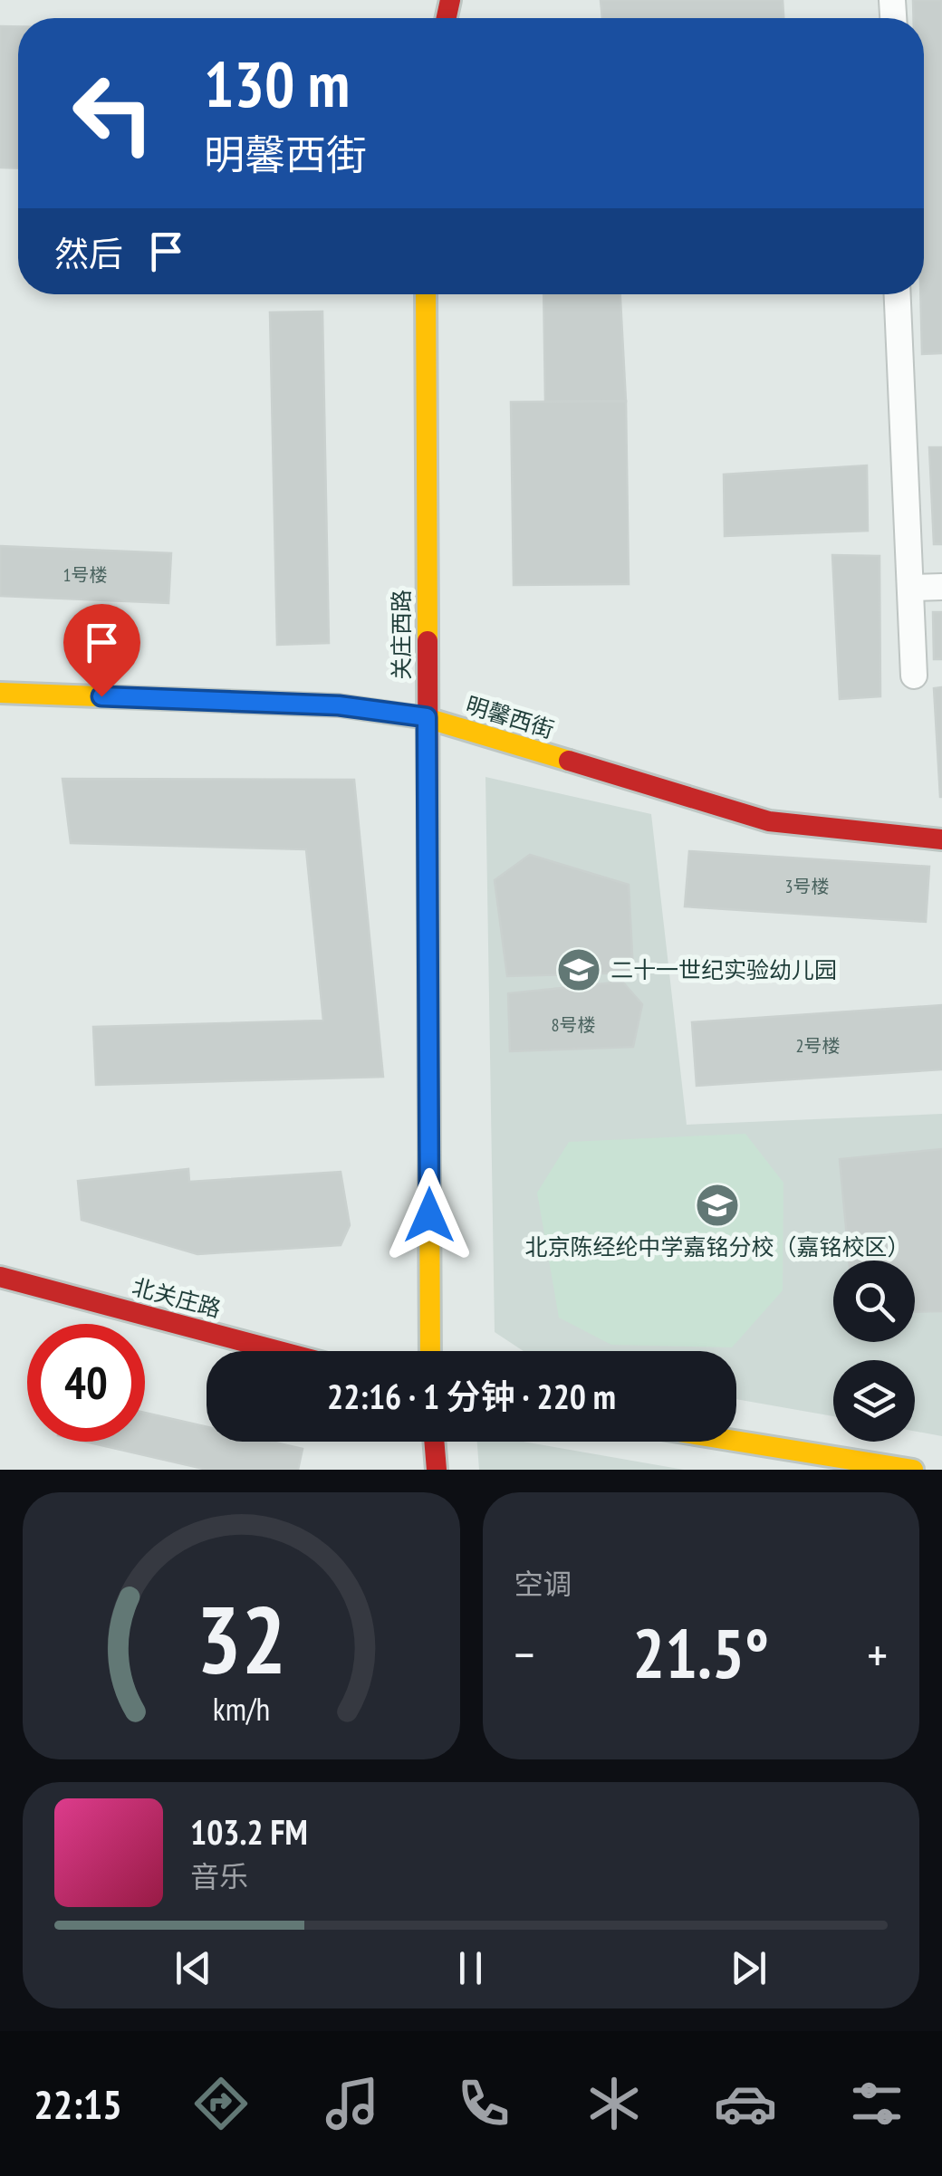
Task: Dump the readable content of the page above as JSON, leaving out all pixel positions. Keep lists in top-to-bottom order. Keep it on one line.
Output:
{"streets":{"street":["关庄西路","明馨西街","北关庄路"]},"crossings":[["关庄西路","明馨西街"]],"places":{"school or university":["二十一世纪实验幼儿园","北京陈经纶中学嘉铭分校（嘉铭校区）"]},"house_numbers":["1号楼","3号楼","8号楼","2号楼"],"page":{"turn":["130 m","明馨西街"],"then":"然后","limit":"40","trip":"22:16 · 1 分钟 · 220 m","tile":"空调","heat":["−","21.5°","+"],"song":["103.2 FM","音乐"],"tabs":"22:15","gauge":["32","km/h"]}}
